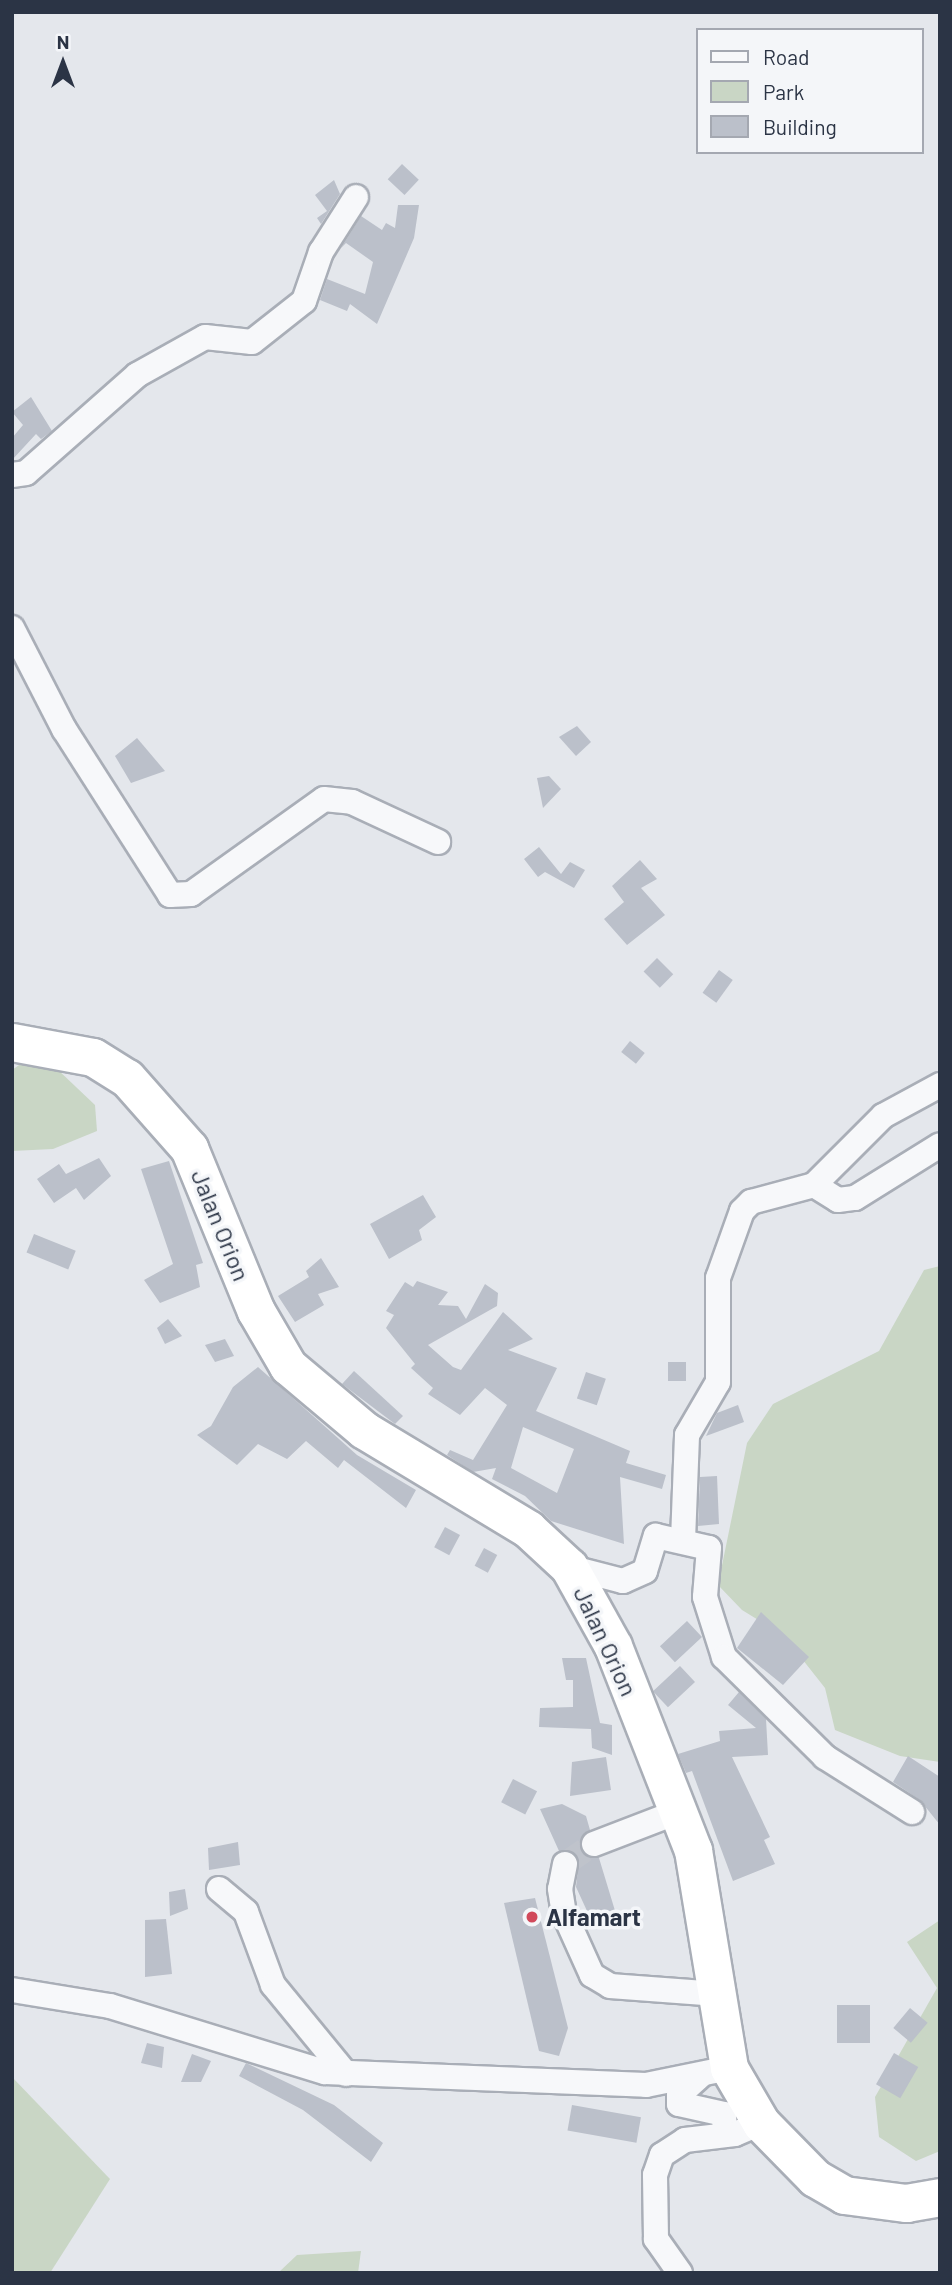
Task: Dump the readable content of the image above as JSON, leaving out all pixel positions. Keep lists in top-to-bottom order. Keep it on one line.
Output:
{"streets":{"highway":["Jalan Orion"]},"places":["Alfamart"],"legend":["Road","Park","Building"],"north":"top"}
